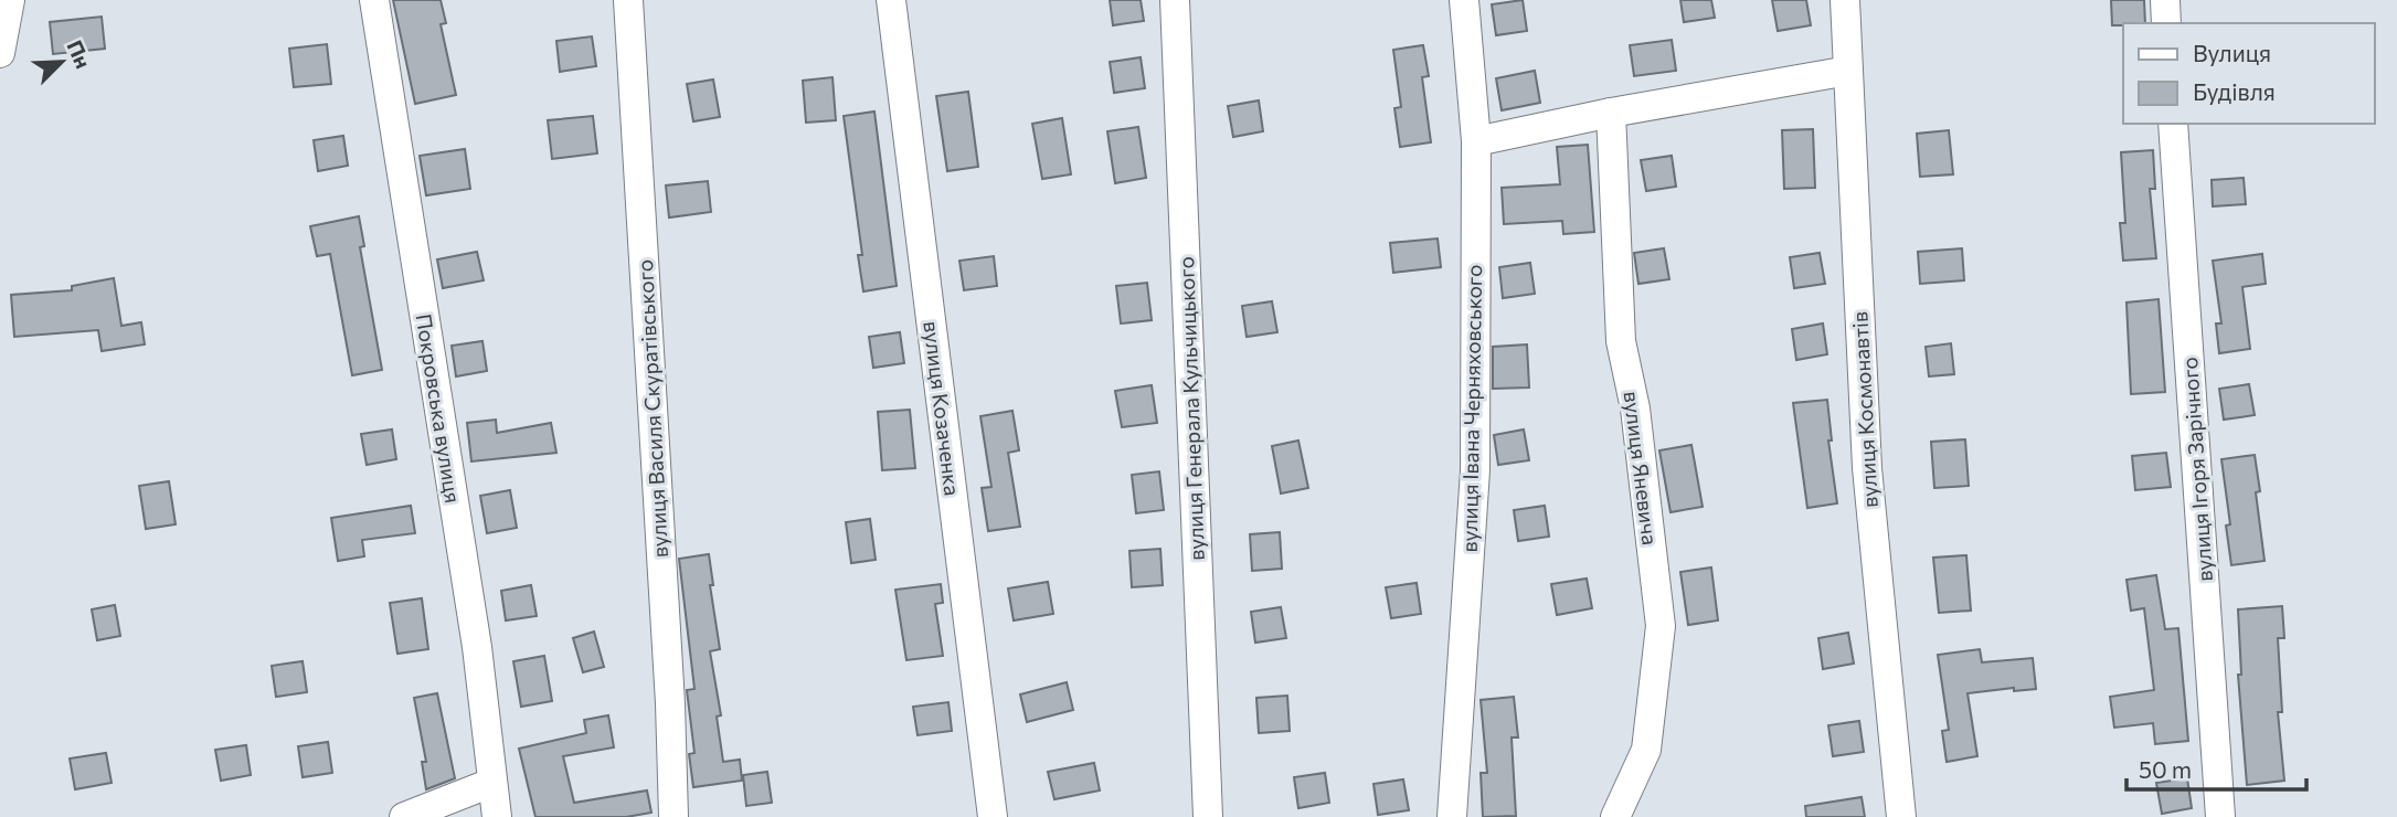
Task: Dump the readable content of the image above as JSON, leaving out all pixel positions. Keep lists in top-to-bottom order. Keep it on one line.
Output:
{"streets":{"street":["Покровська вулиця","вулиця Василя Скуратівського","вулиця Козаченка","вулиця Генерала Кульчицького","вулиця Івана Черняховського","вулиця Космонавтів","вулиця Яневича","вулиця Ігоря Зарічного"]},"legend":["Вулиця","Будівля"],"scale_bar":"50 m","north":"top right"}
